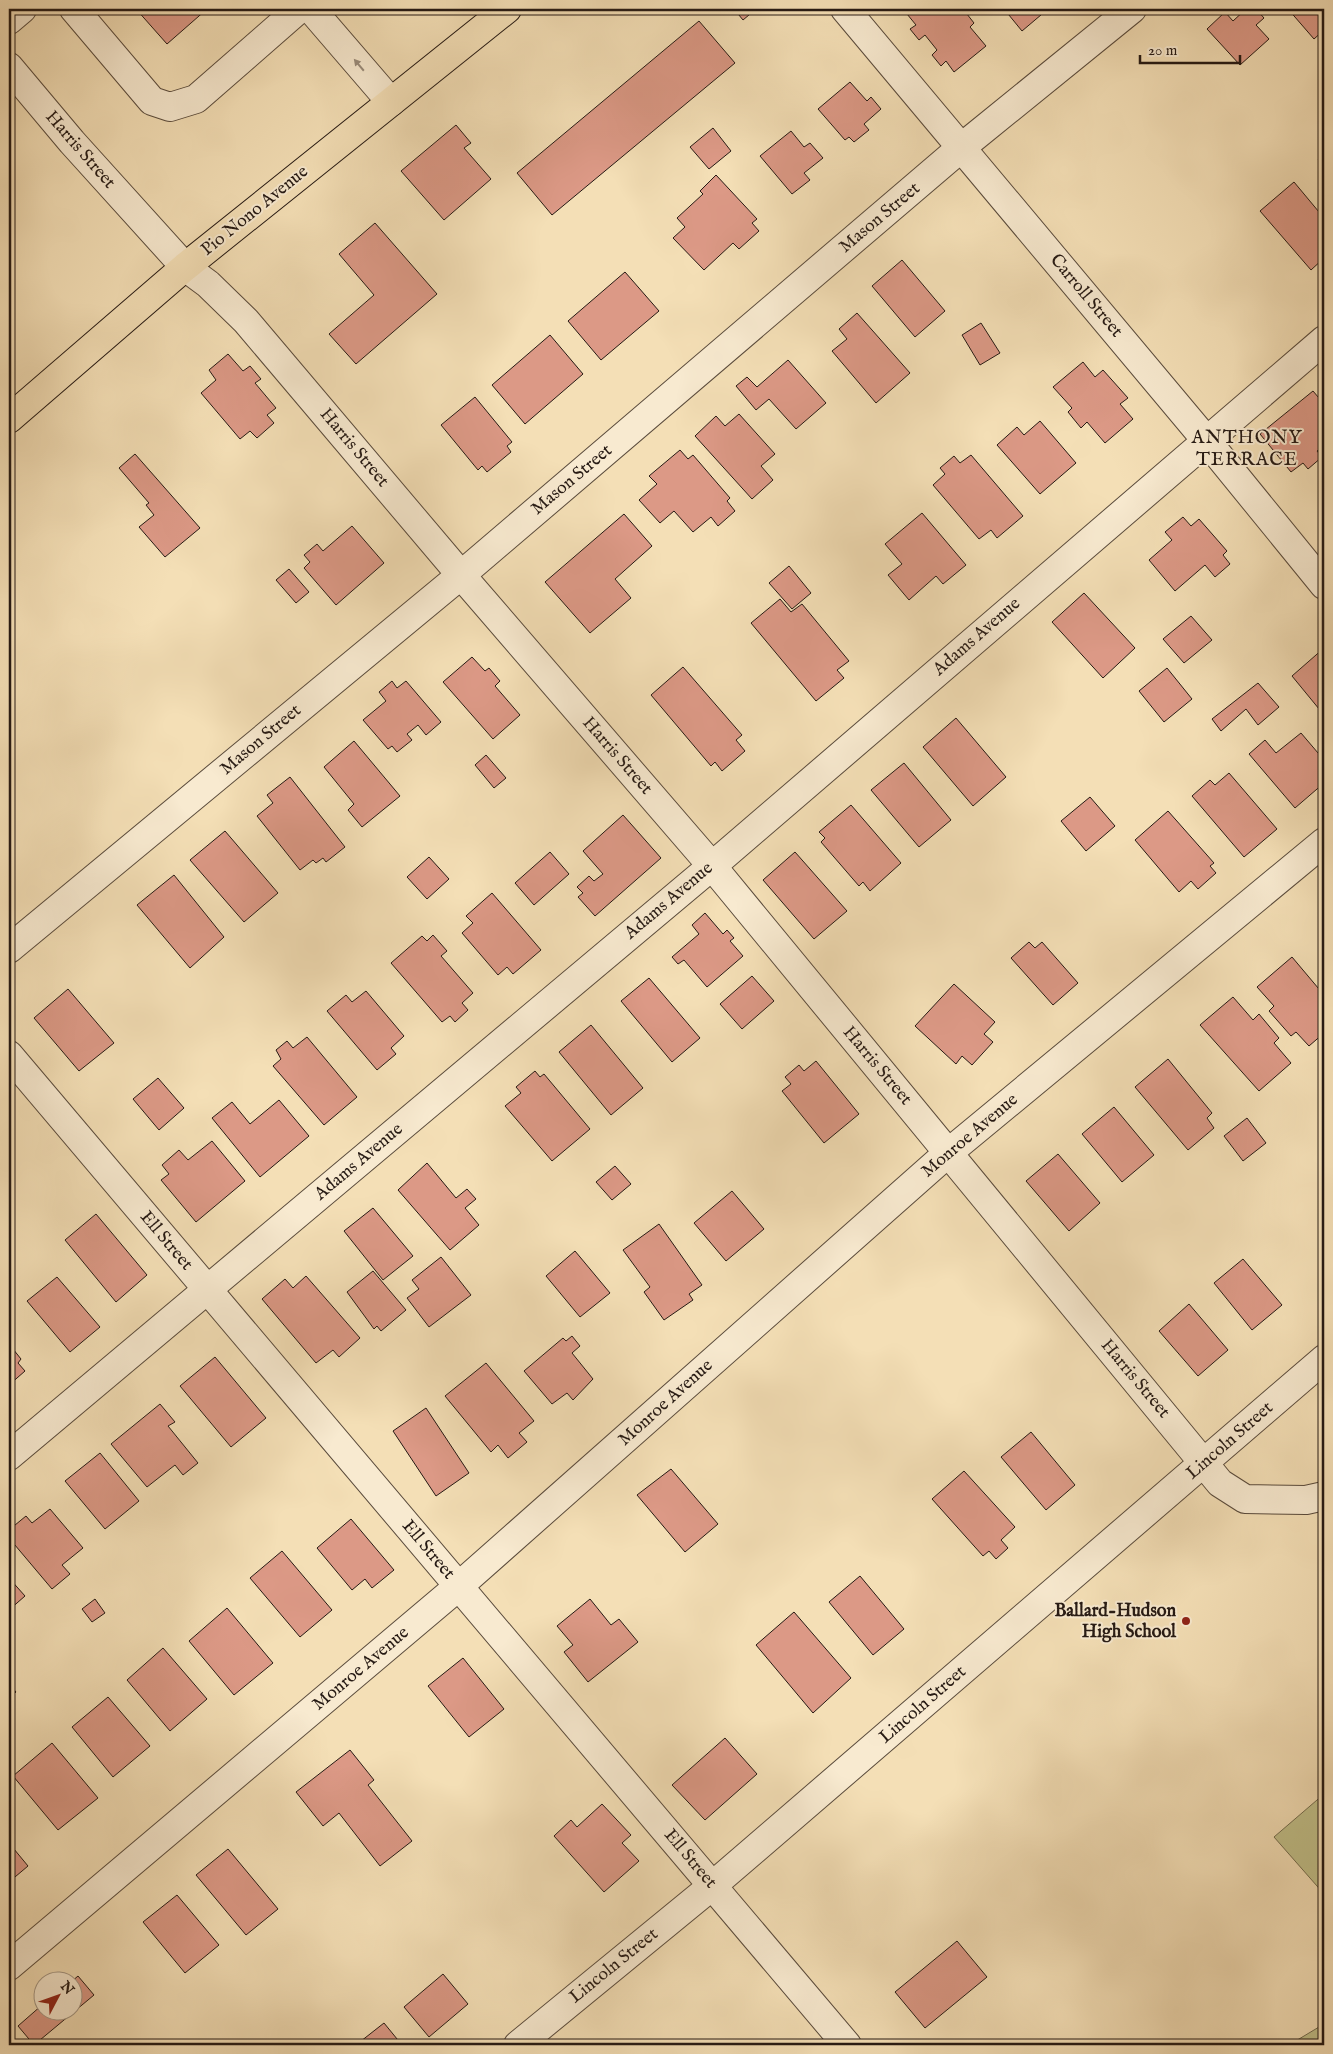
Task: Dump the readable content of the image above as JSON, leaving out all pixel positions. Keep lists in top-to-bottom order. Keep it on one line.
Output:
{"streets":{"main road":["Pio Nono Avenue"],"street":["Harris Street","Mason Street","Carroll Street","Adams Avenue","Monroe Avenue","Ell Street","Lincoln Street"]},"crossings":[["Harris Street","Pio Nono Avenue"],["Harris Street","Mason Street"],["Harris Street","Adams Avenue"],["Harris Street","Monroe Avenue"],["Harris Street","Lincoln Street"],["Mason Street","Carroll Street"],["Carroll Street","Adams Avenue"],["Adams Avenue","Ell Street"],["Monroe Avenue","Ell Street"],["Ell Street","Lincoln Street"]],"districts":["ANTHONY TERRACE"],"places":["Ballard-Hudson High School"],"scale_bar":"20 m","north":"top right"}
